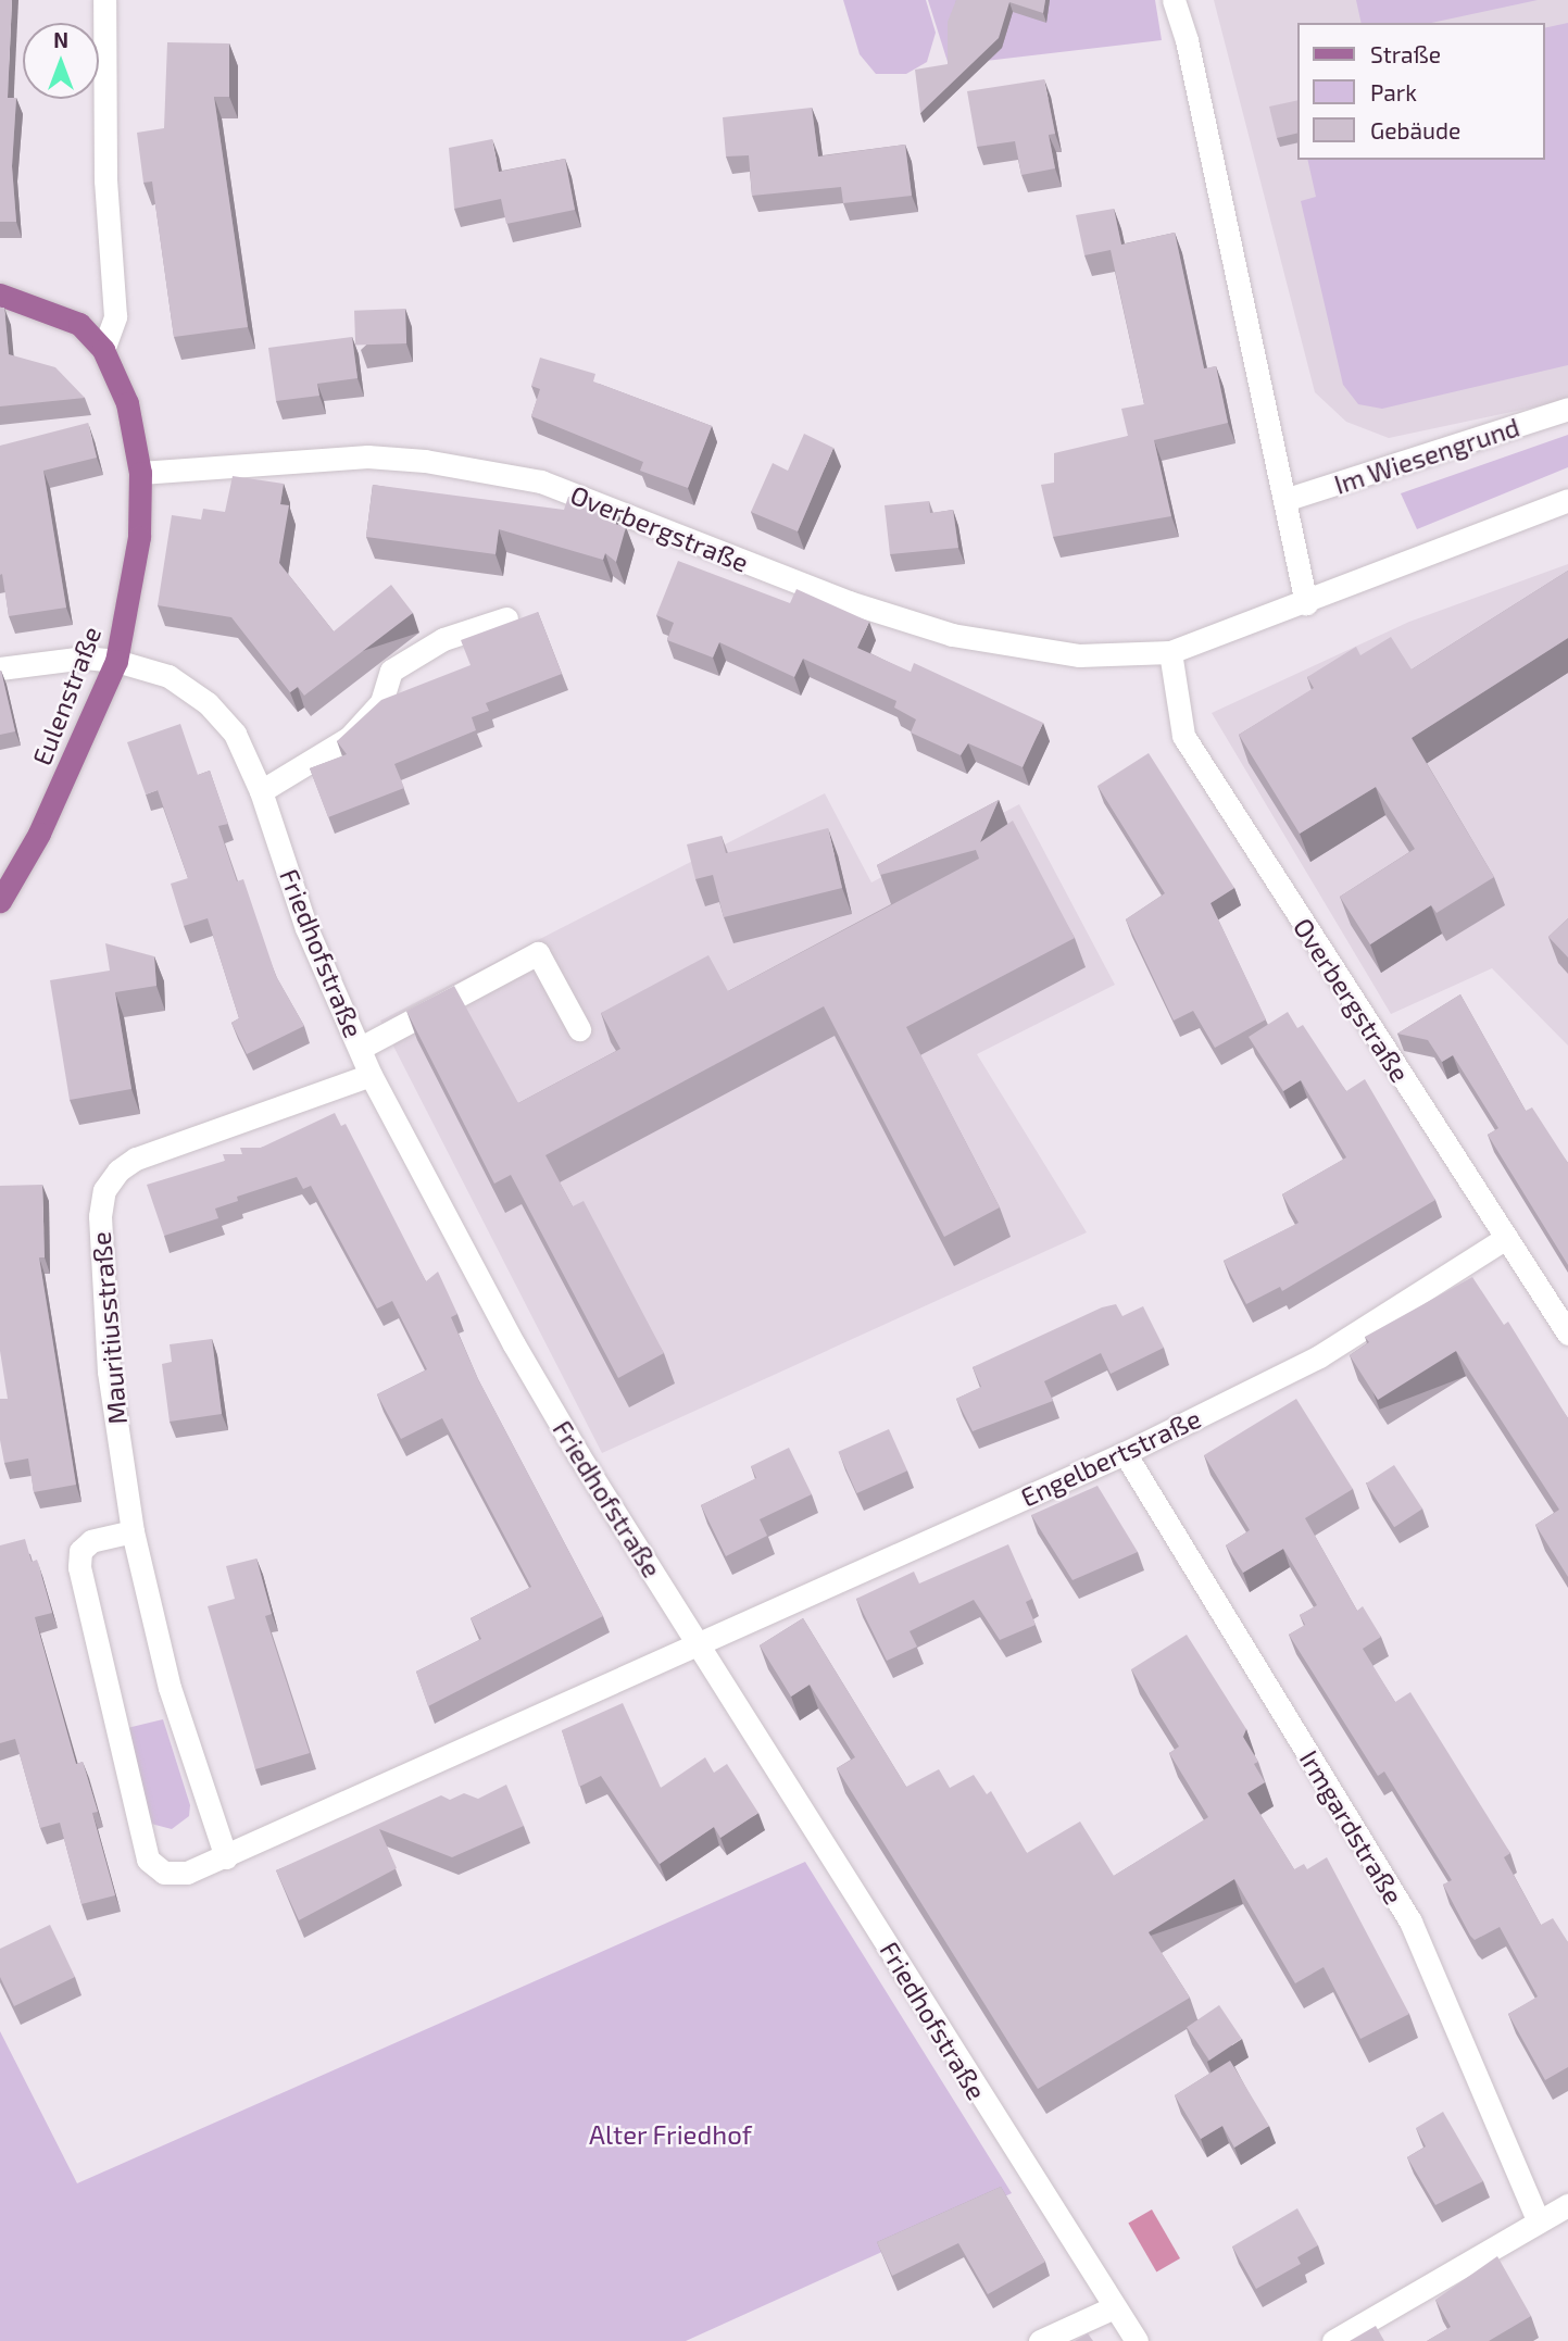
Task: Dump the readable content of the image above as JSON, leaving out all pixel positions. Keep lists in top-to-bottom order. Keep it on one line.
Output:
{"streets":{"main road":["Eulenstraße"],"street":["Im Wiesengrund","Overbergstraße","Friedhofstraße","Mauritiusstraße","Engelbertstraße","Irmgardstraße"]},"crossings":[["Overbergstraße","Eulenstraße"],["Overbergstraße","Engelbertstraße"],["Eulenstraße","Friedhofstraße"],["Friedhofstraße","Mauritiusstraße"],["Friedhofstraße","Engelbertstraße"],["Engelbertstraße","Irmgardstraße"]],"parks":["Alter Friedhof"],"legend":["Straße","Park","Gebäude"],"north":"top"}
